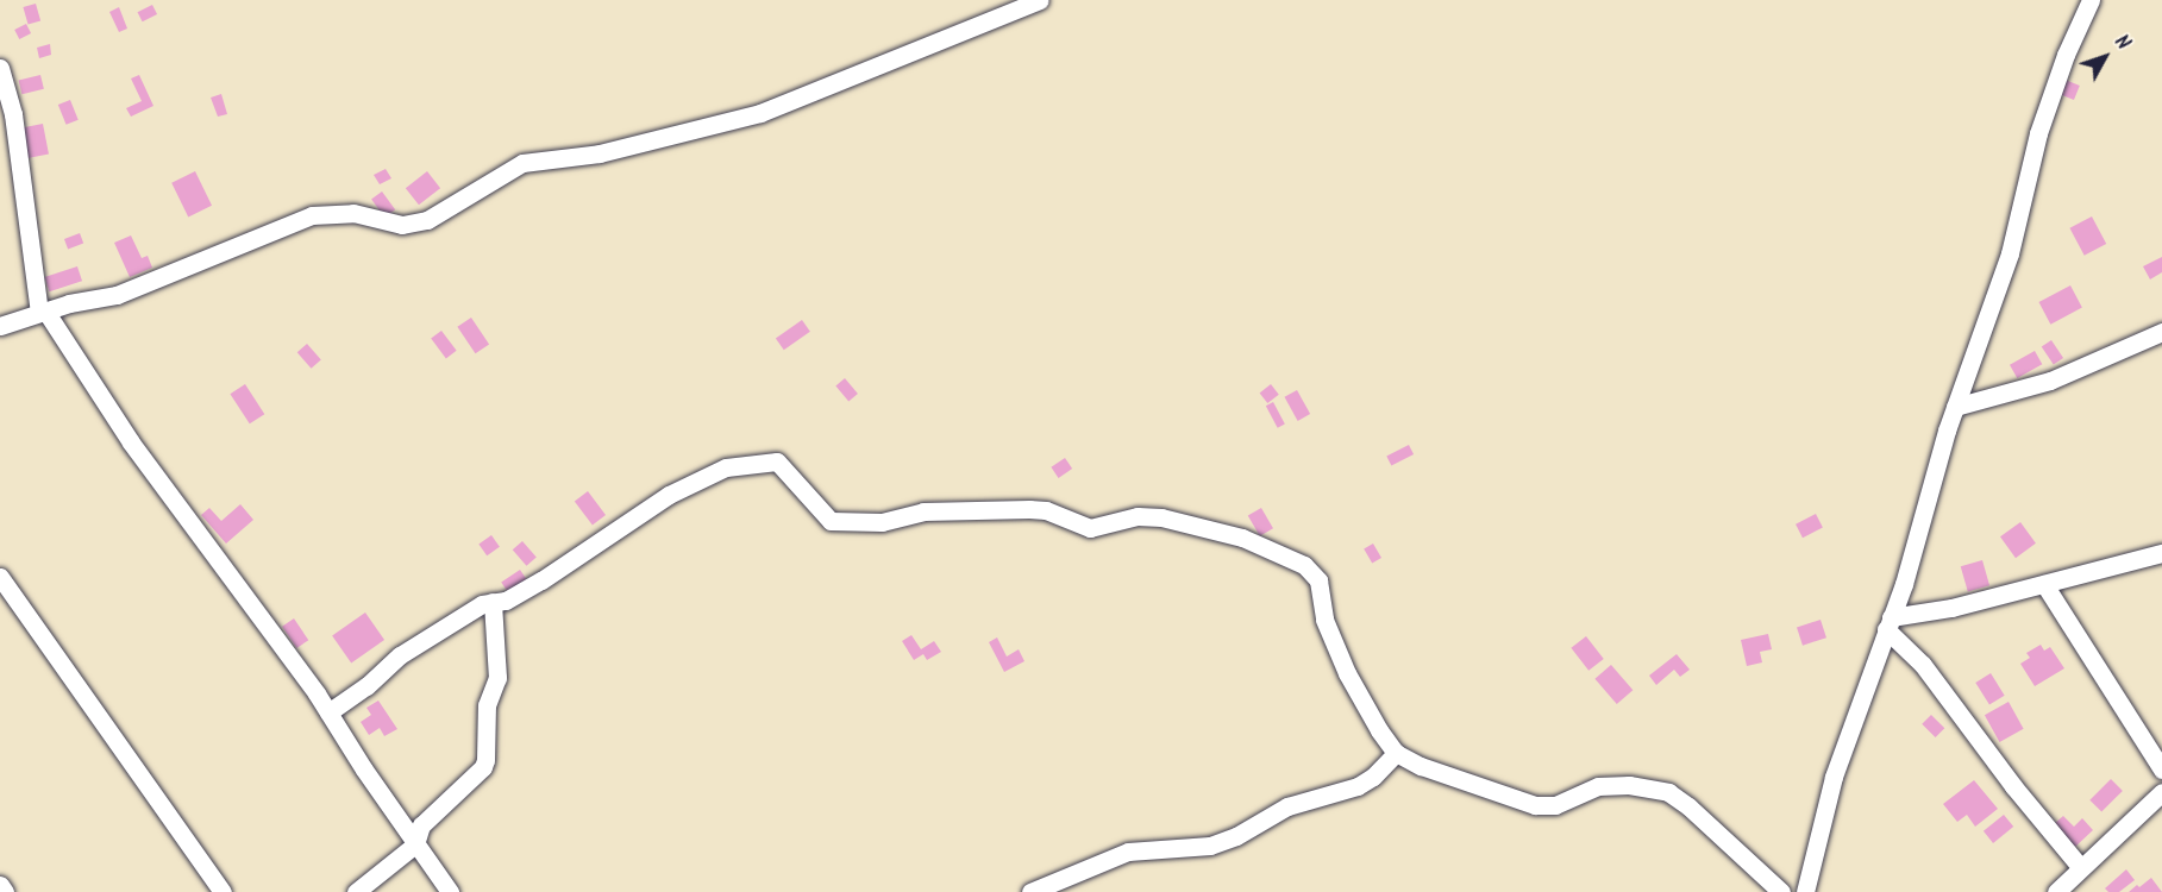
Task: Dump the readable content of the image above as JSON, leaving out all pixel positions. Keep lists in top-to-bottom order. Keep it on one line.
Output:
{"north":"top right"}
